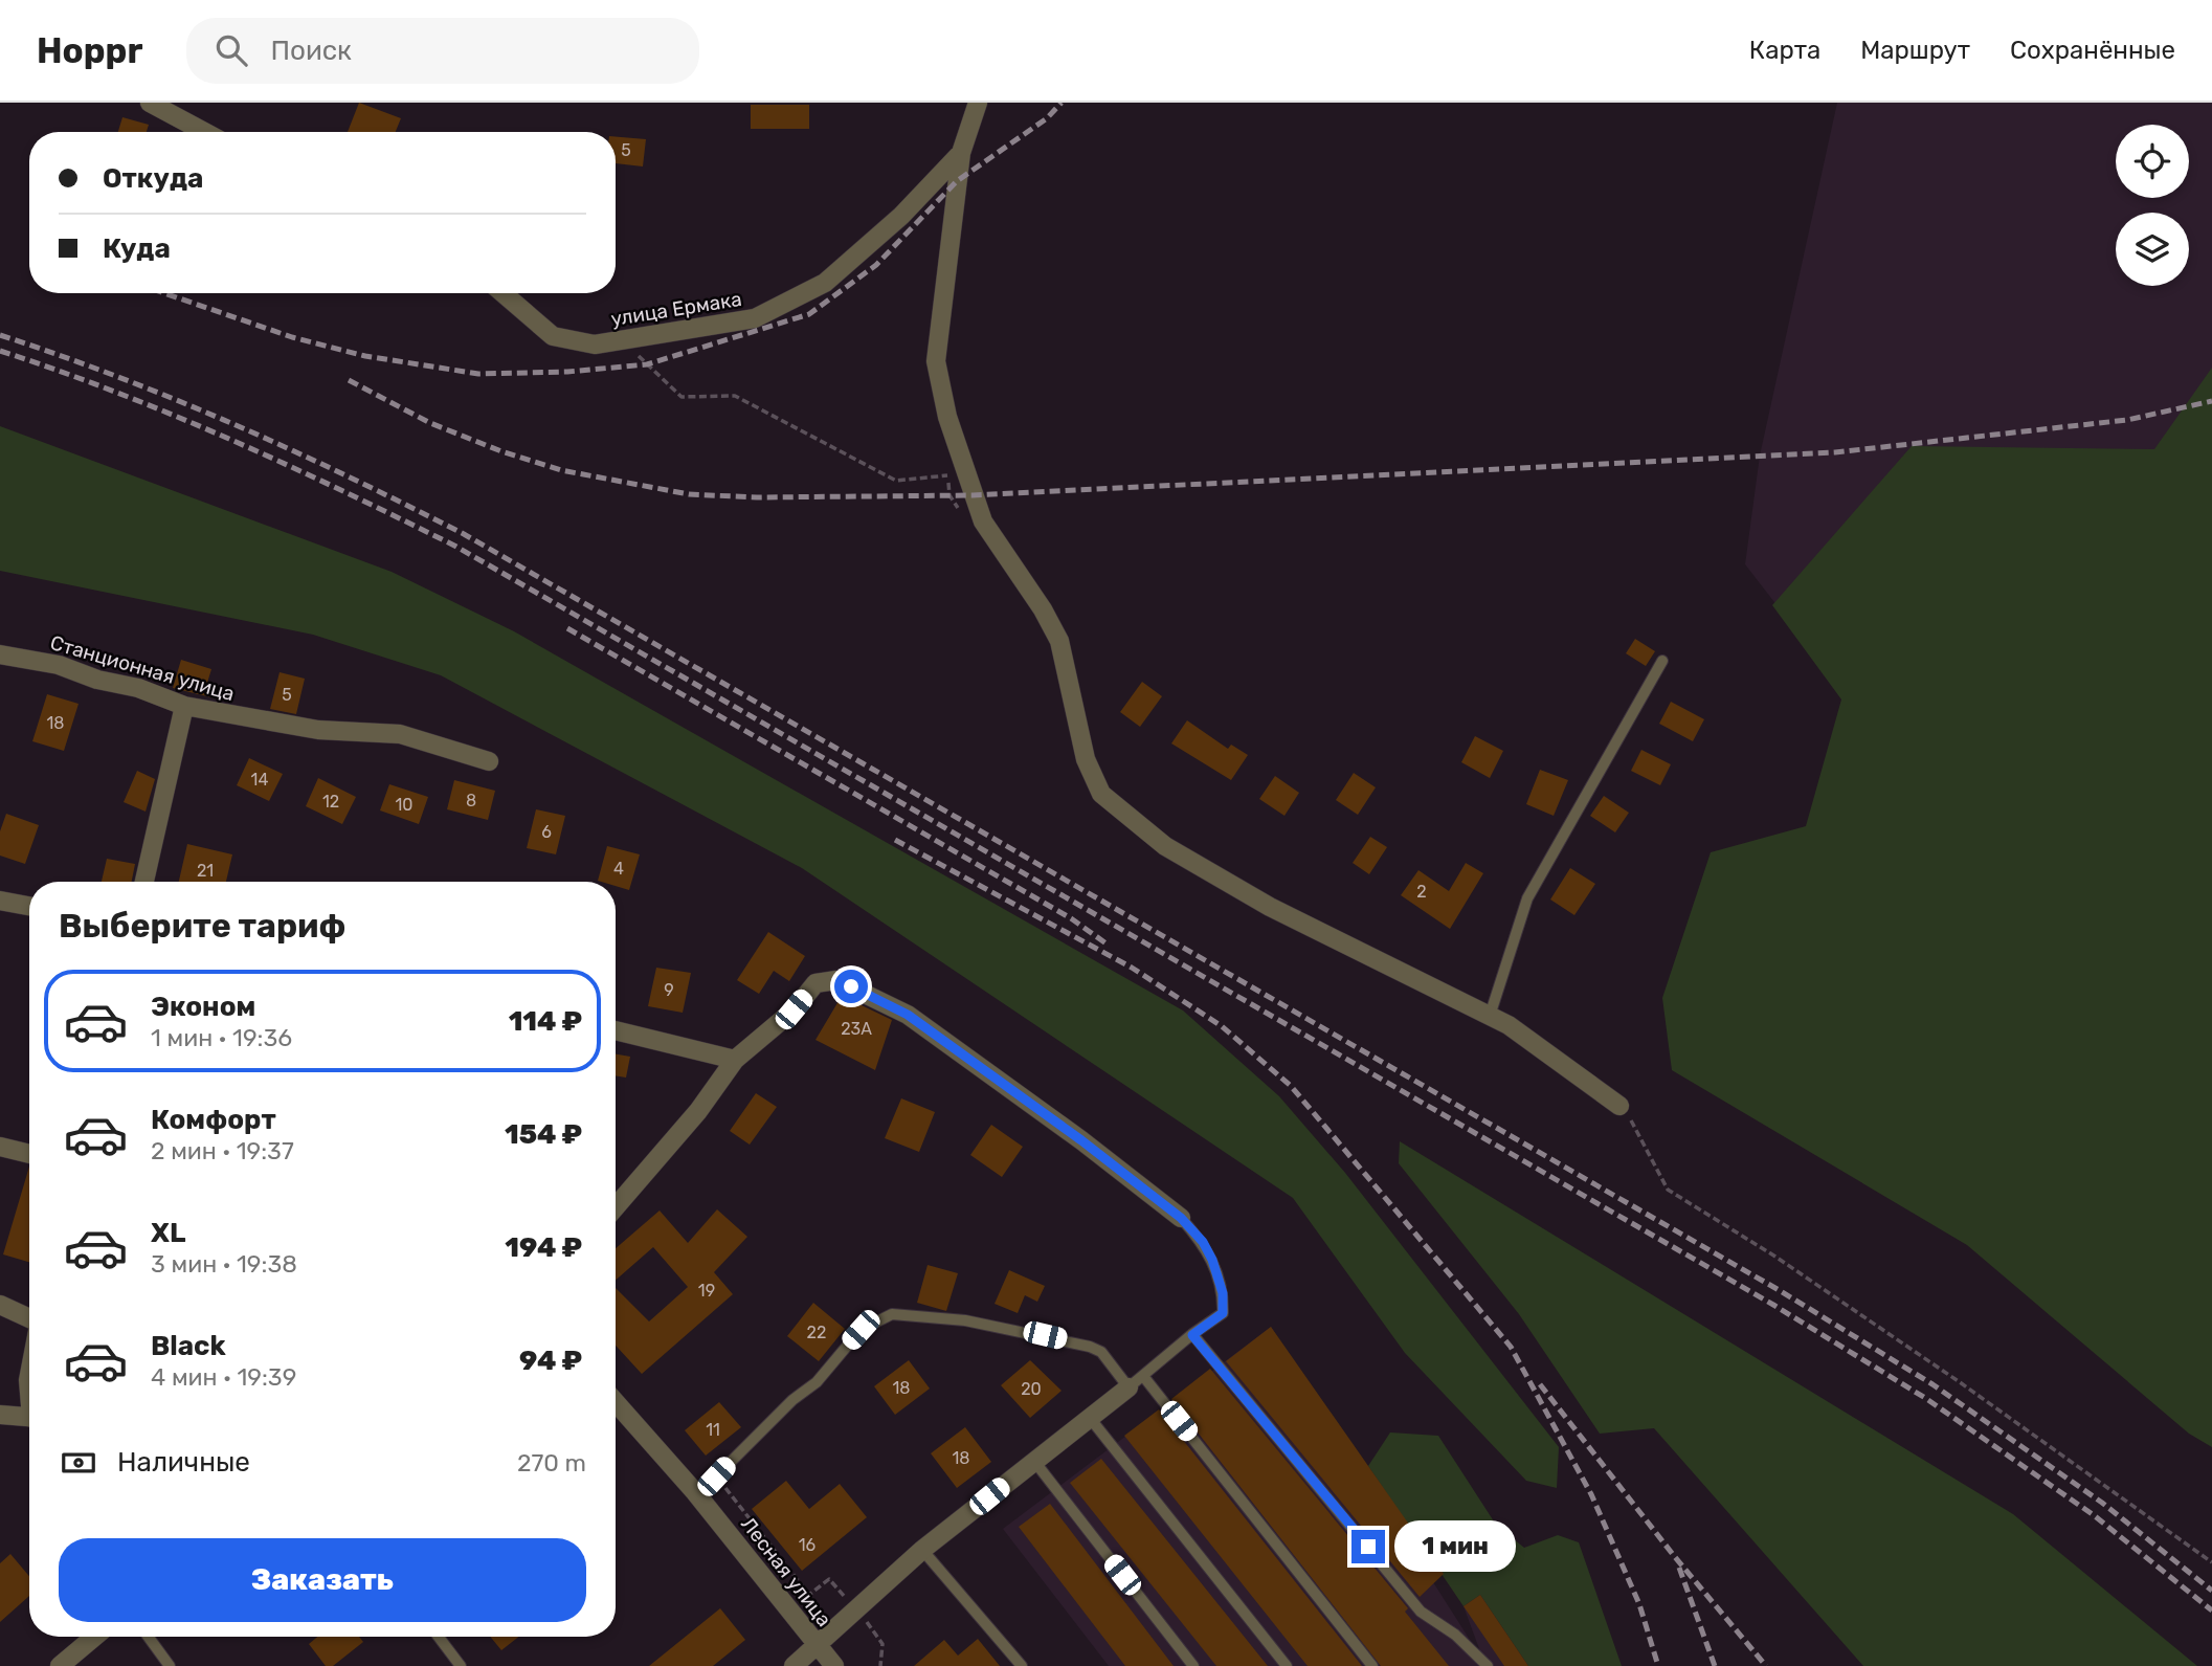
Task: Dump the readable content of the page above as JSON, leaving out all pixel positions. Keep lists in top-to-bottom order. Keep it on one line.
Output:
{"streets":{"street":["улица Ермака","Станционная улица","Лесная улица"]},"house_numbers":["5","5","18","14","8","12","10","6","4","21","2","9","23А","19","22","18","20","11","18","16"],"page":{"header":"Hoppr","search":"Поиск","nav":["Карта","Маршрут","Сохранённые"],"banner":["Откуда","Куда"],"heading":"Выберите тариф","list":[{"name":"Эконом","note":"1 мин · 19:36","value":"114 ₽"},{"name":"Комфорт","note":"2 мин · 19:37","value":"154 ₽"},{"name":"XL","note":"3 мин · 19:38","value":"194 ₽"},{"name":"Black","note":"4 мин · 19:39","value":"94 ₽"}],"pay":["Наличные","270 m"],"bubble":"1 мин","buttons":"Заказать"}}
